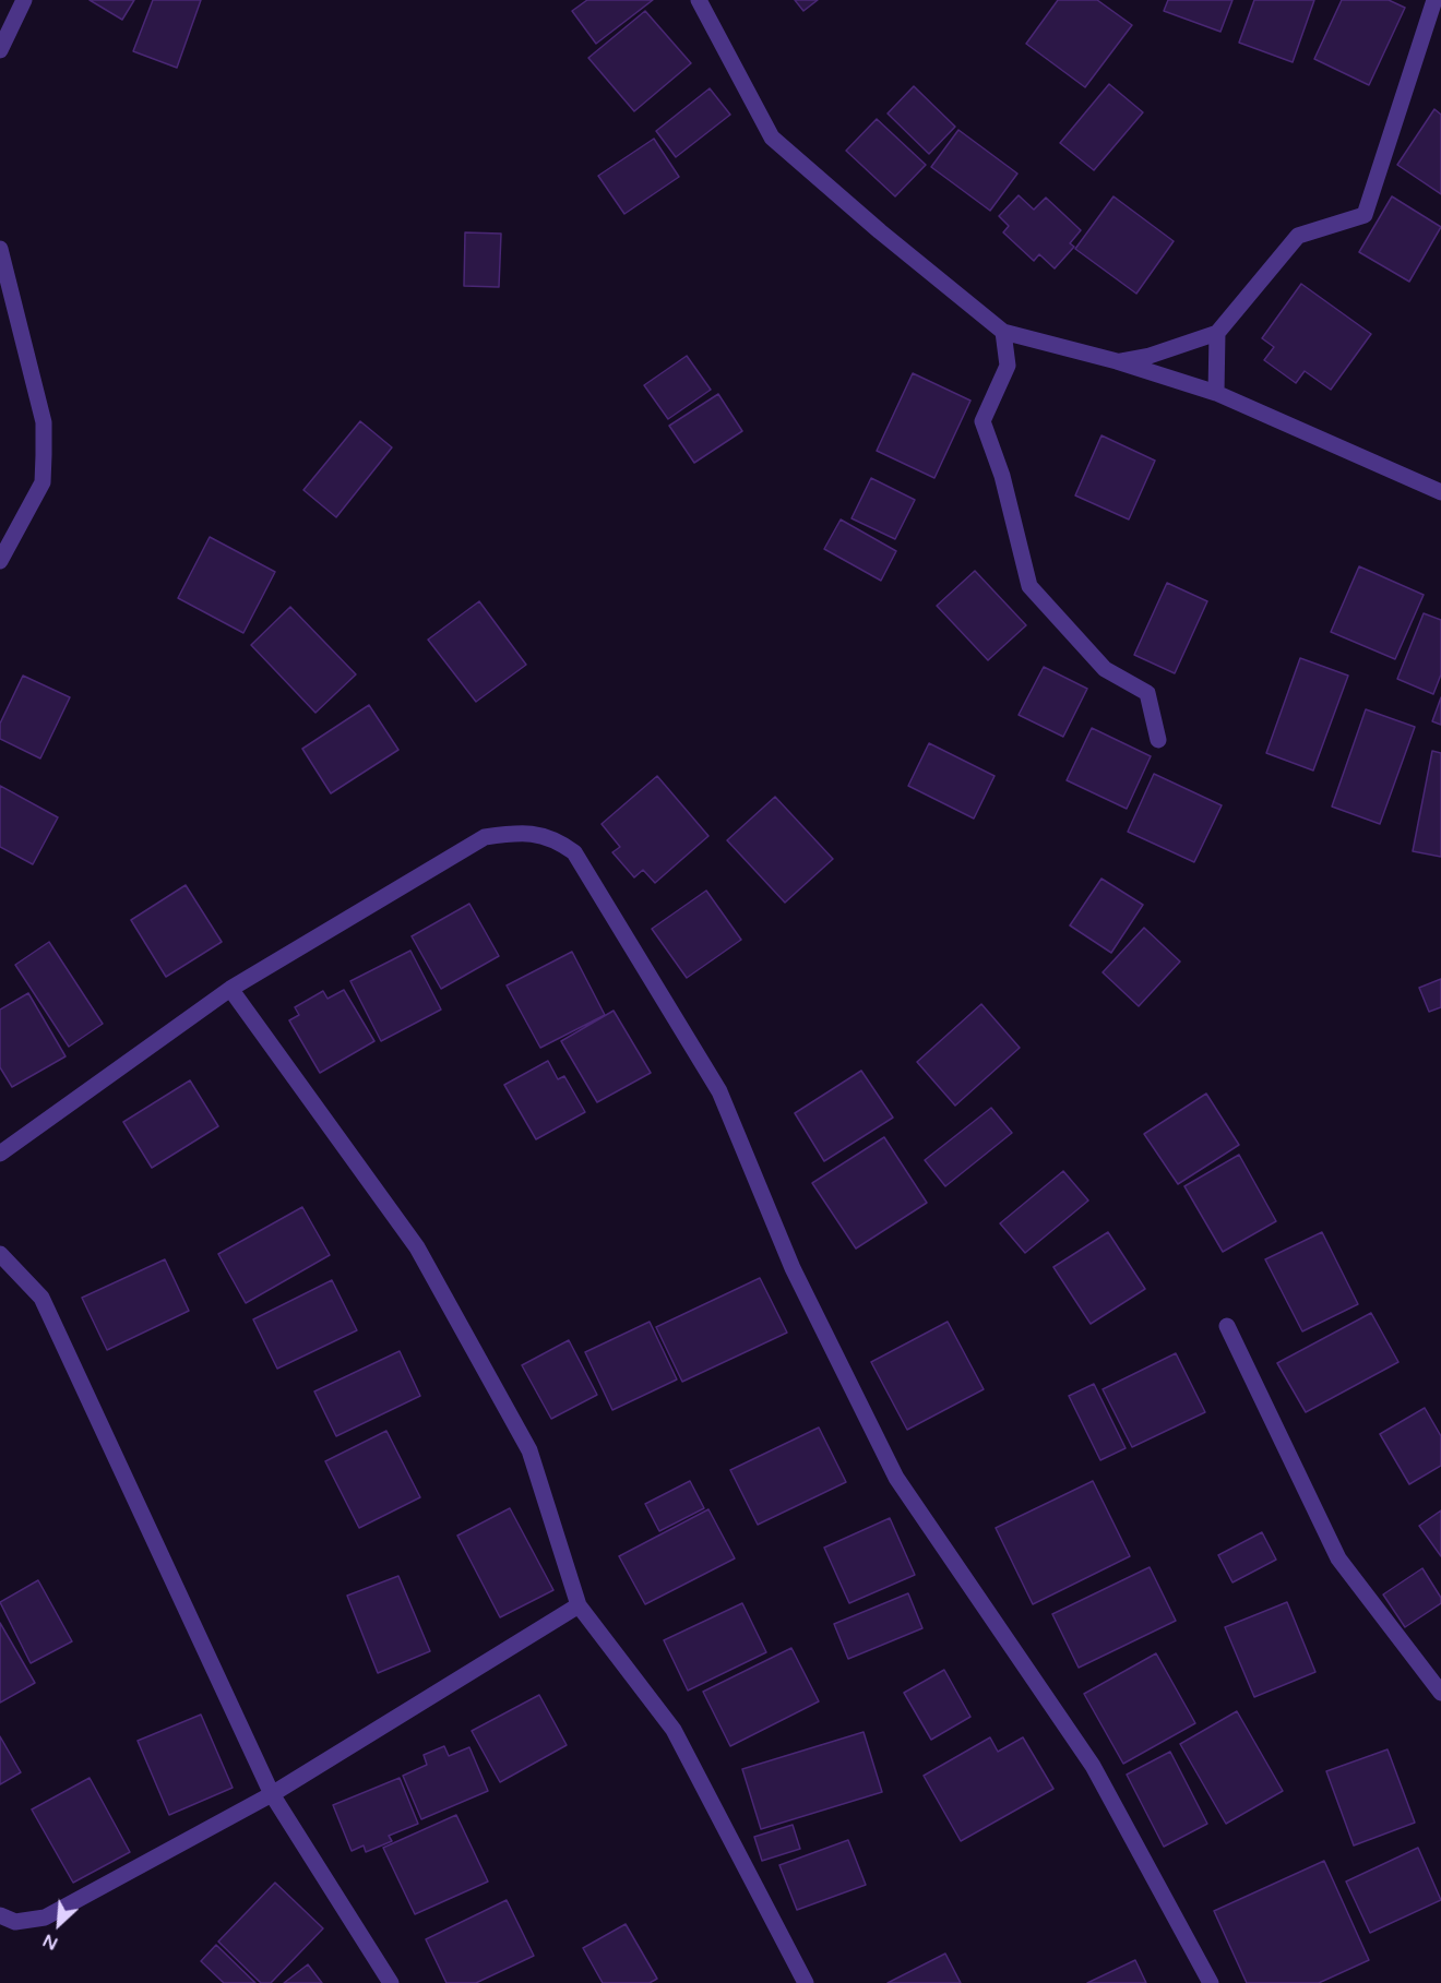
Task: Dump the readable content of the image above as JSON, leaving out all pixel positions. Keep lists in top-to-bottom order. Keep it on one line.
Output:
{"north":"bottom left"}
